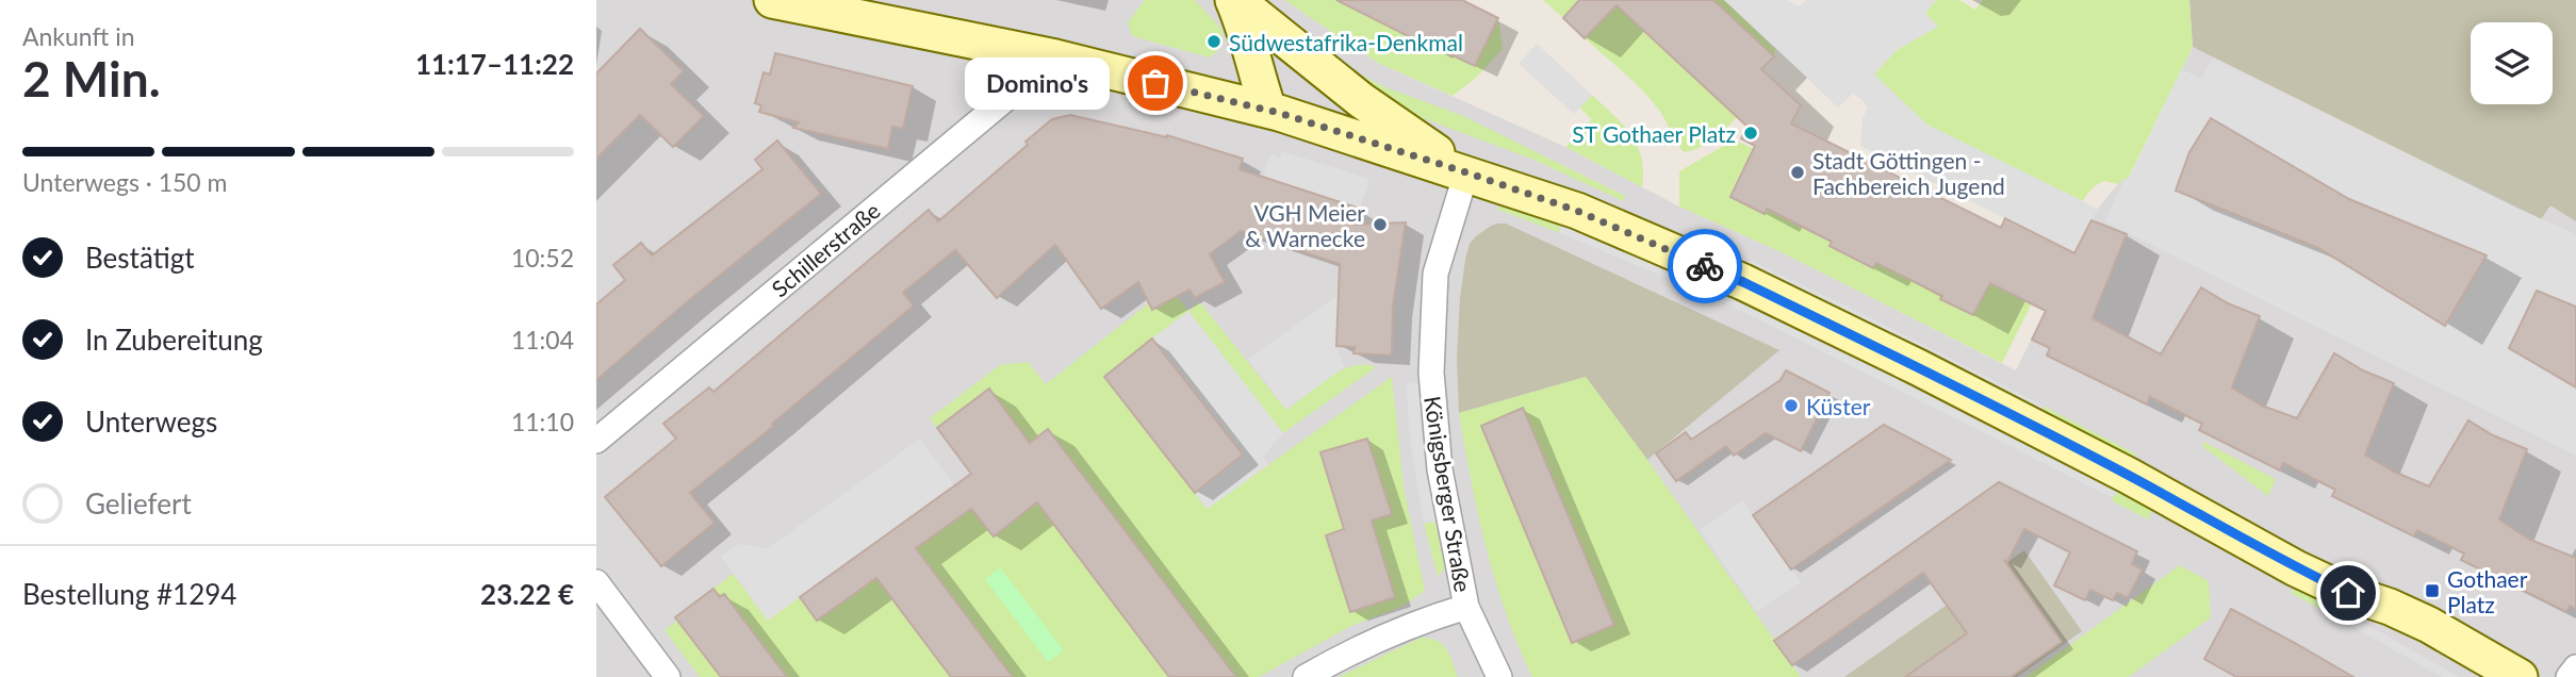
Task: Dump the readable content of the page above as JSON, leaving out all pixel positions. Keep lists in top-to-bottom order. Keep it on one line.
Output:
{"streets":{"street":["Schillerstraße","Königsberger Straße"]},"places":{"other":["Südwestafrika-Denkmal","Domino's","ST Gothaer Platz","Stadt Göttingen - Fachbereich Jugend","VGH Meier & Warnecke","Küster"],"transit":["Gothaer Platz"]},"page":{"heading":["2 Min.","Ankunft in","11:17–11:22"],"panel":["Bestellung #1294","23.22 €"],"bubble":"Domino's","bar":"Unterwegs · 150 m","list":[["Bestätigt","10:52"],["In Zubereitung","11:04"],["Unterwegs","11:10"],"Geliefert"]}}
